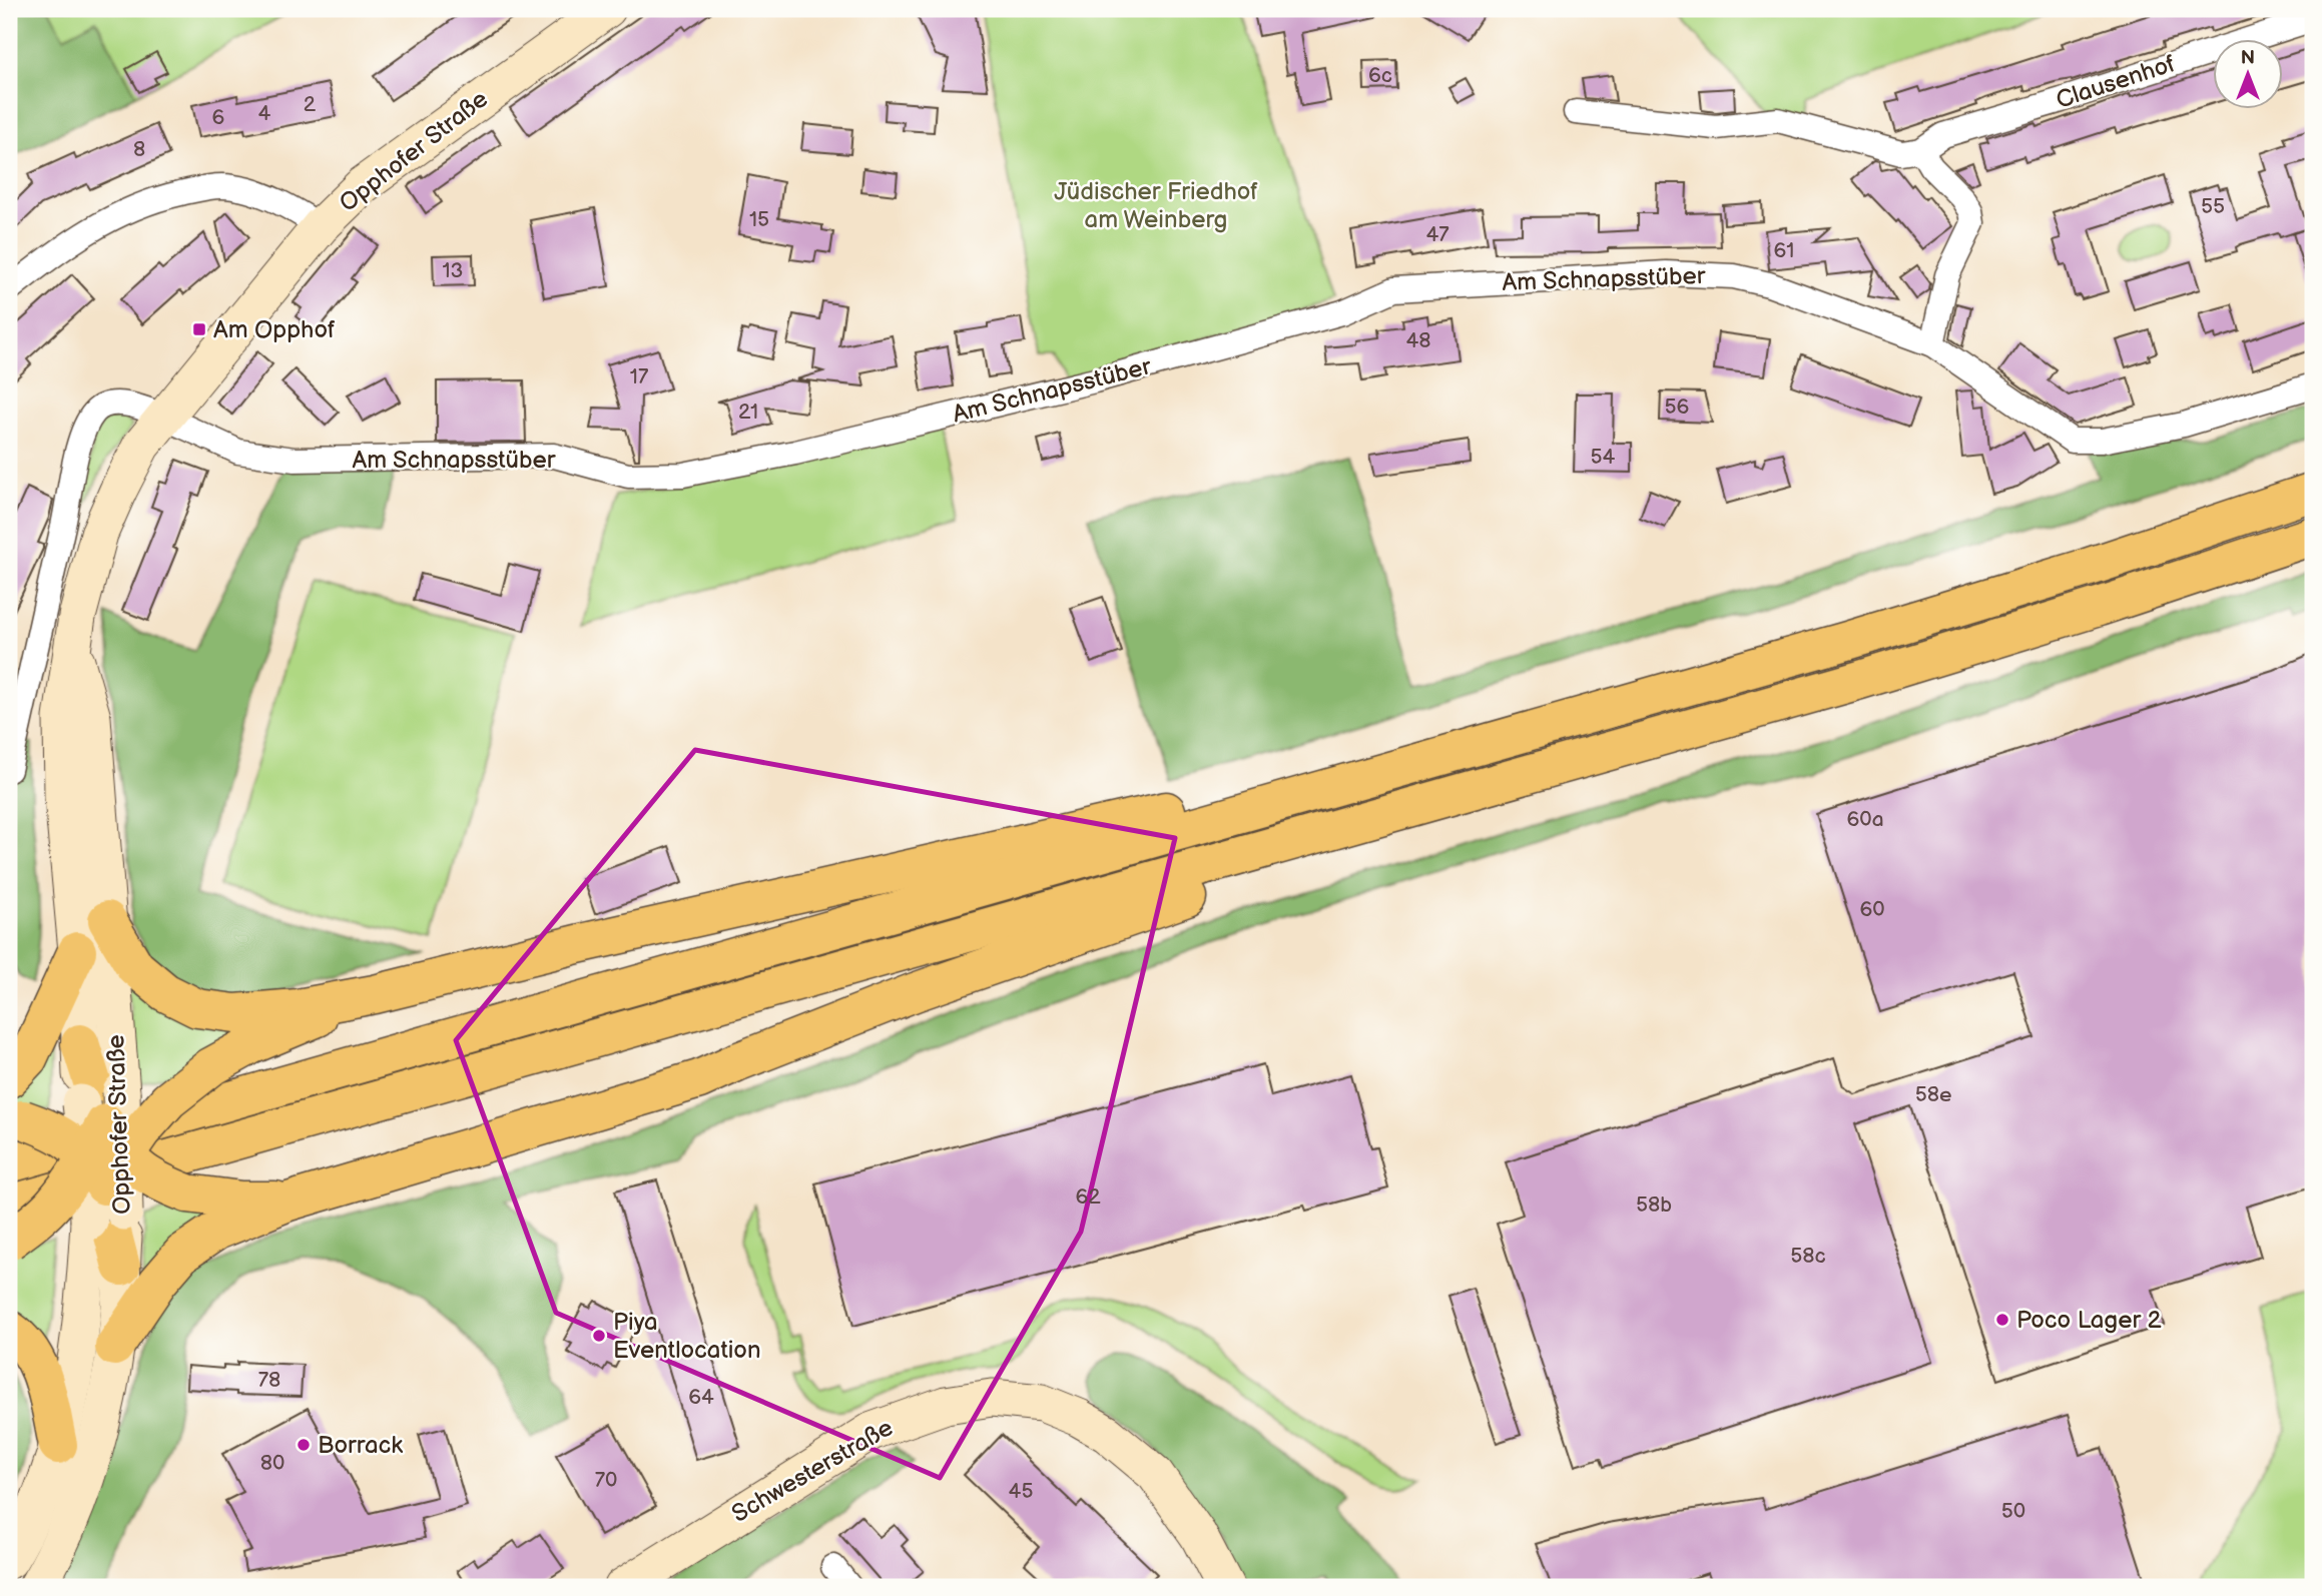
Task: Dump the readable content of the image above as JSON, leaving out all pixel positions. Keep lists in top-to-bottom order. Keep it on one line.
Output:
{"streets":{"street":["Clausenhof","Opphofer Straße","Am Schnapsstüber","Schwesterstraße"]},"crossings":[["Opphofer Straße","Am Schnapsstüber"]],"parks":["Jüdischer Friedhof am Weinberg"],"places":{"transit":["Am Opphof"],"other":["Poco Lager 2","Piya Eventlocation","Borrack"]},"house_numbers":["6c","2","4","6","8","55","15","47","61","13","48","17","56","21","54","60a","60","58e","62","58b","58c","78","64","80","70","45","50"],"north":"top"}
